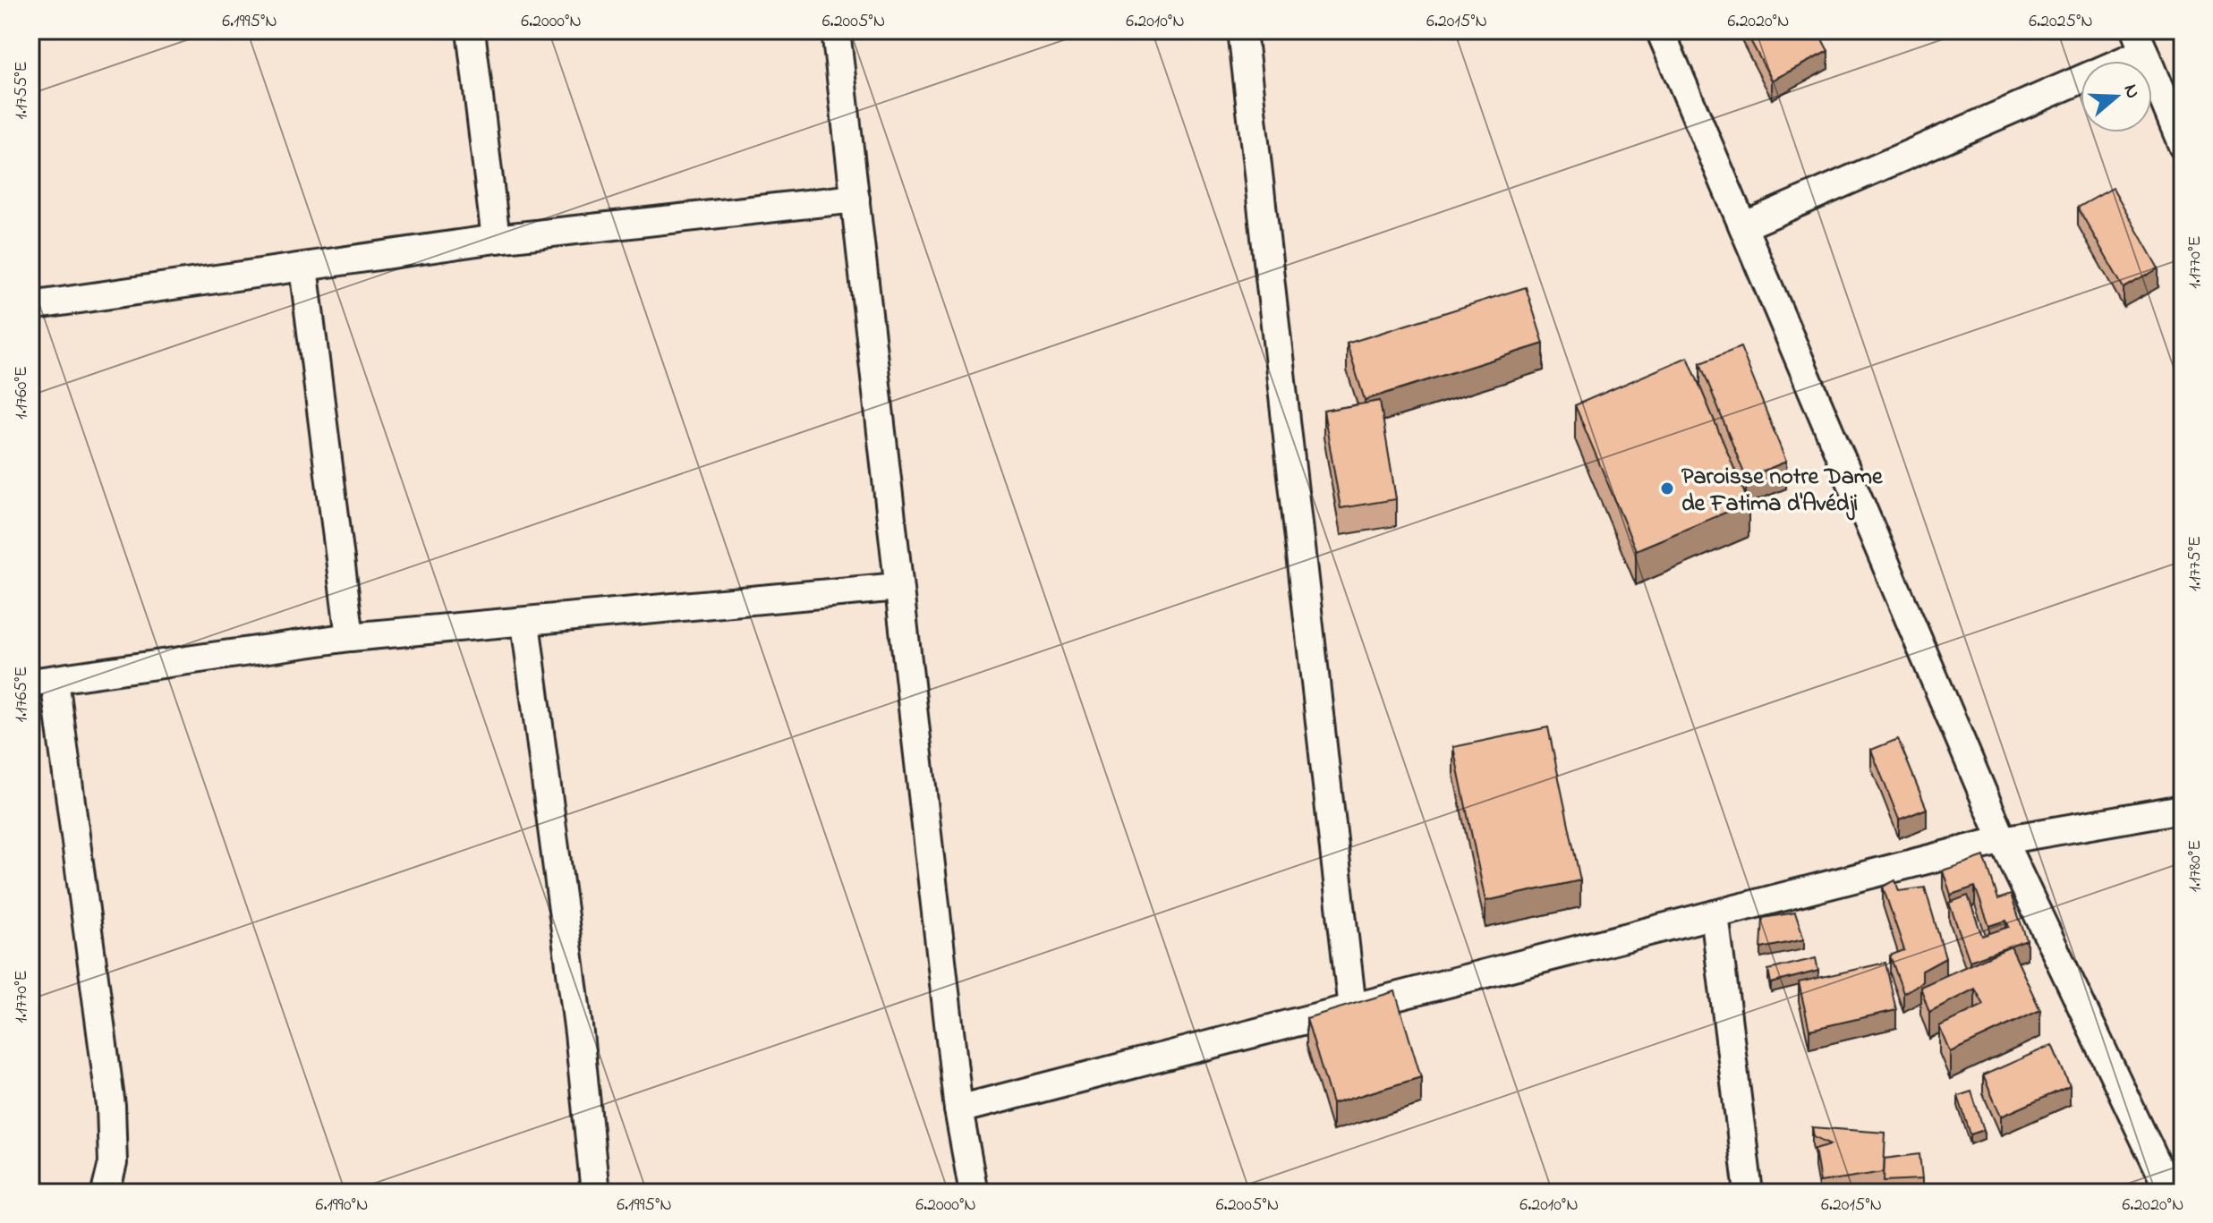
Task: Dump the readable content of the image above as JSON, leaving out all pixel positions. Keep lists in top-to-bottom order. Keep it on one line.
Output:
{"places":["Paroisse notre Dame de Fatima d'Avédji"],"north":"right","coordinates":["6.1995°N","6.2000°N","6.2005°N","6.2010°N","6.2015°N","6.2020°N","6.2025°N","1.1755°E","1.1770°E","1.1760°E","1.1775°E","1.1765°E","1.1780°E","6.1990°N"]}
